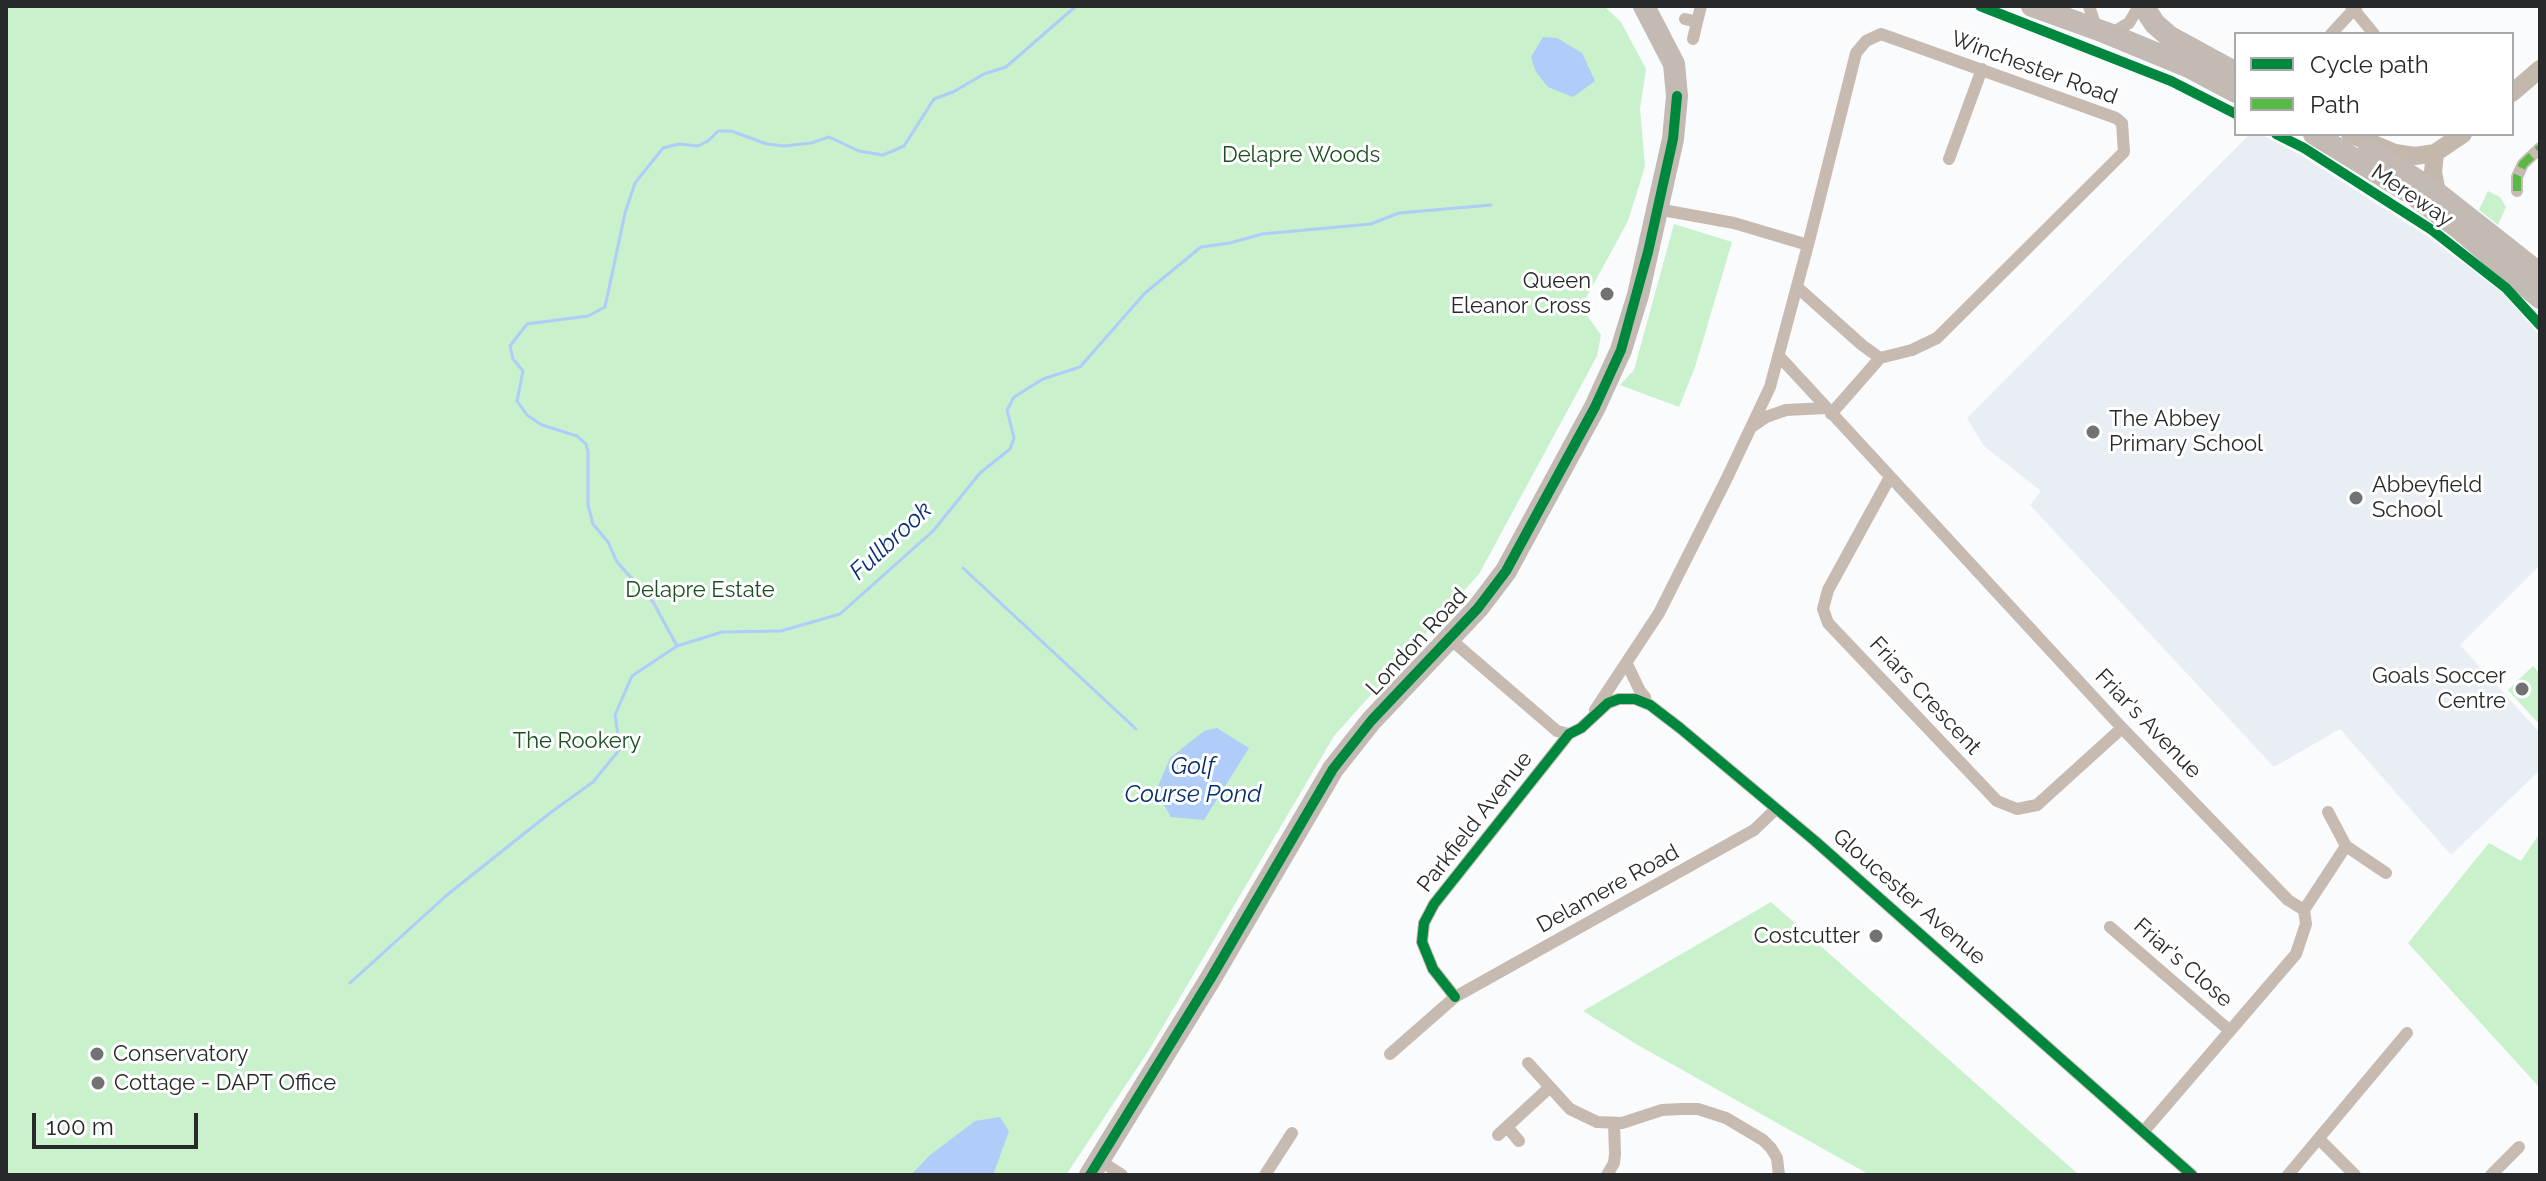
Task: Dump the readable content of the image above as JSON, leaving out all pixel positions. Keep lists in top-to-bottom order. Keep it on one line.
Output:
{"streets":{"highway":["Mereway","London Road"],"street":["Winchester Road","Friars Crescent","Friar's Avenue","Parkfield Avenue","Delamere Road","Gloucester Avenue","Friar's Close"]},"crossings":[["Friars Crescent","Friar's Avenue"],["Parkfield Avenue","Delamere Road"],["Delamere Road","Gloucester Avenue"]],"water":["Fullbrook","Golf Course Pond"],"parks":["Delapre Woods","Delapre Estate","The Rookery"],"places":["Queen Eleanor Cross","The Abbey Primary School","Abbeyfield School","Goals Soccer Centre","Costcutter","Conservatory","Cottage - DAPT Office"],"legend":["Cycle path","Path"],"scale_bar":"100 m"}
